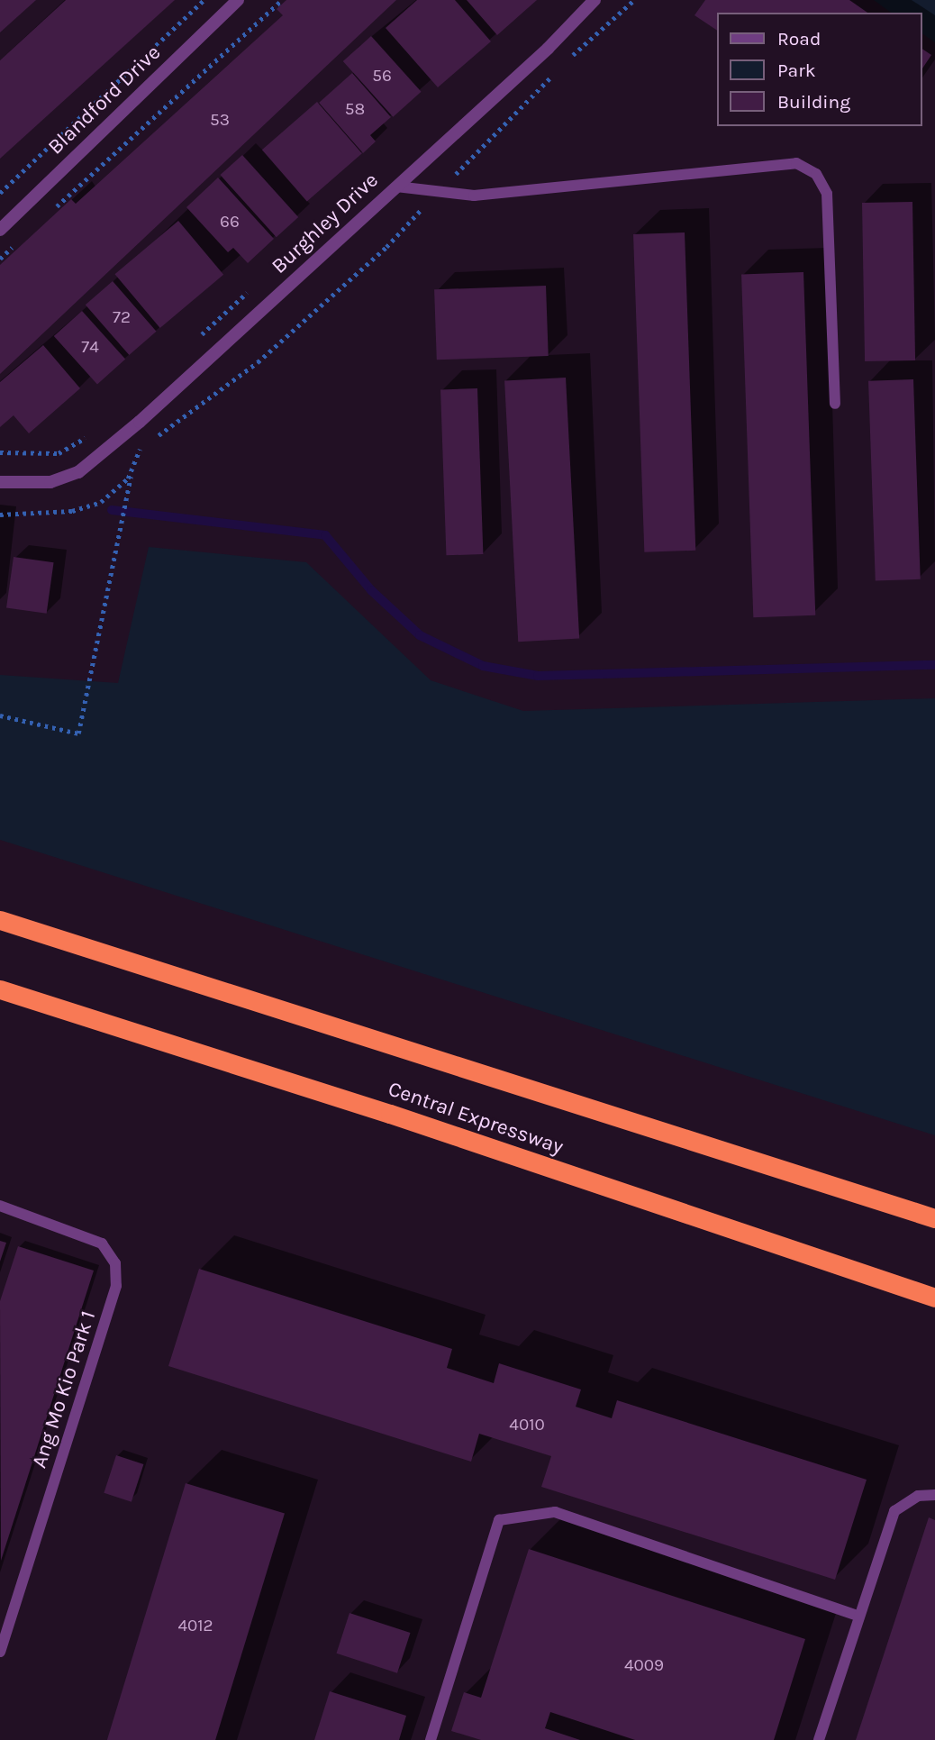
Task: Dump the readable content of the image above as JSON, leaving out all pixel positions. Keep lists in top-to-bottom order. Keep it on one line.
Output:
{"streets":{"highway":["Central Expressway"],"street":["Blandford Drive","Burghley Drive"],"lane":["Ang Mo Kio Park 1"]},"house_numbers":["56","58","53","66","72","74","4010","4012","4009"],"legend":["Road","Park","Building"]}
